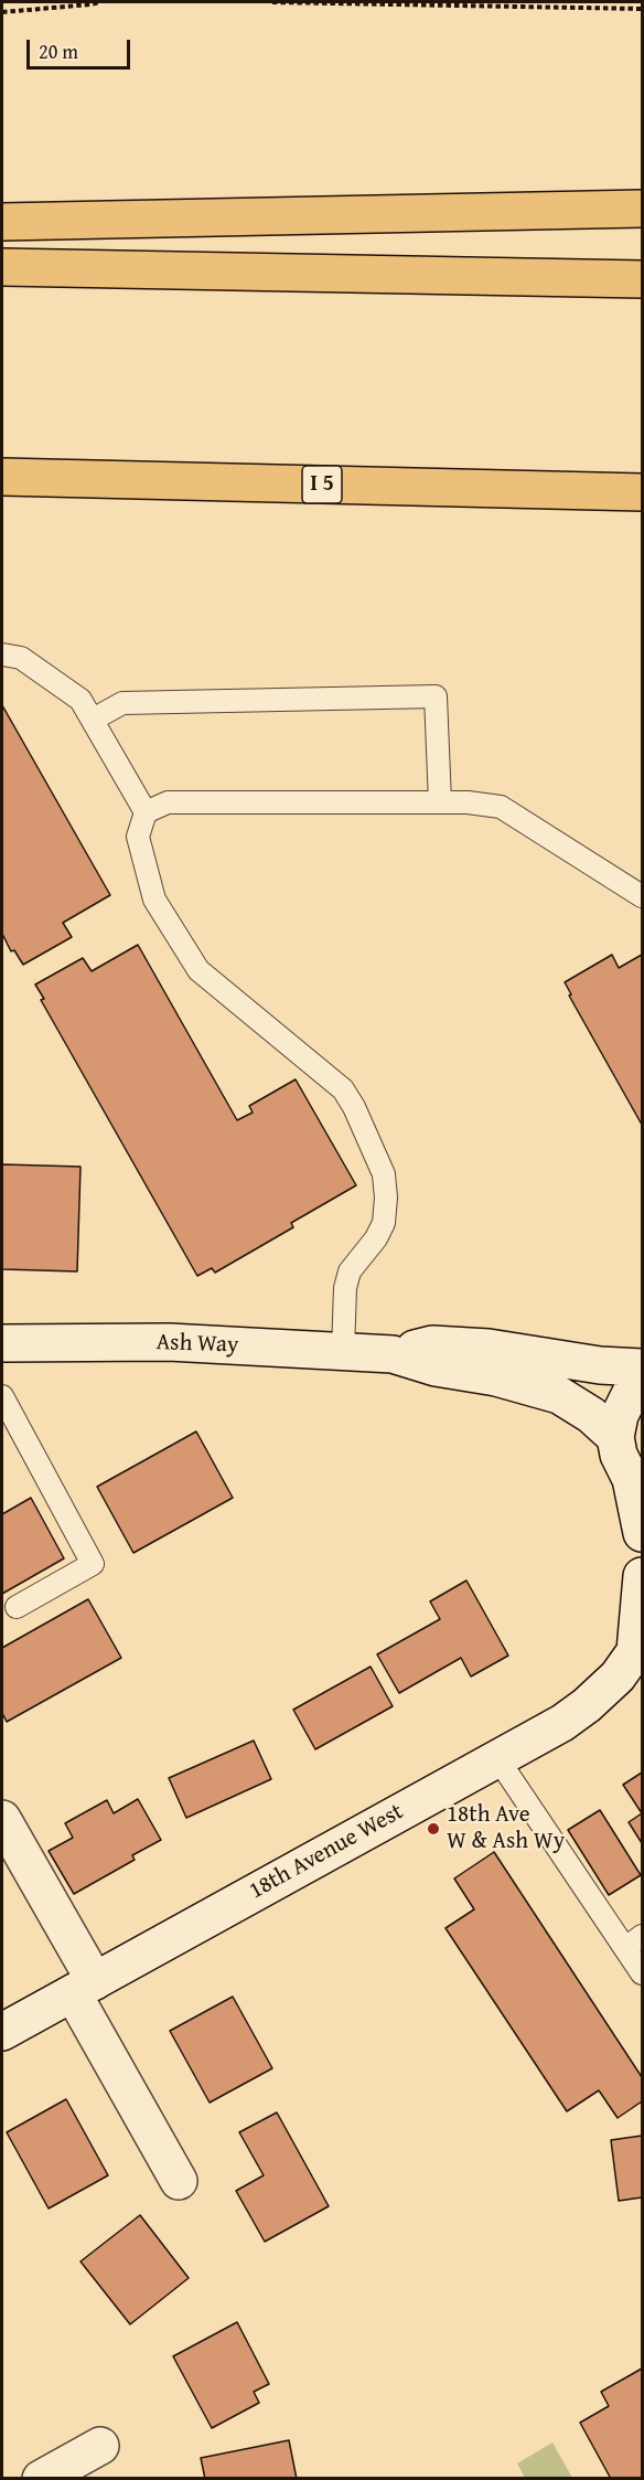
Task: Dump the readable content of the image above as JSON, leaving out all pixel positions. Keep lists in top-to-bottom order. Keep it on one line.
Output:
{"streets":{"highway":["I 5"],"street":["Ash Way","18th Avenue West"]},"places":["18th Ave W & Ash Wy"],"scale_bar":"20 m"}
